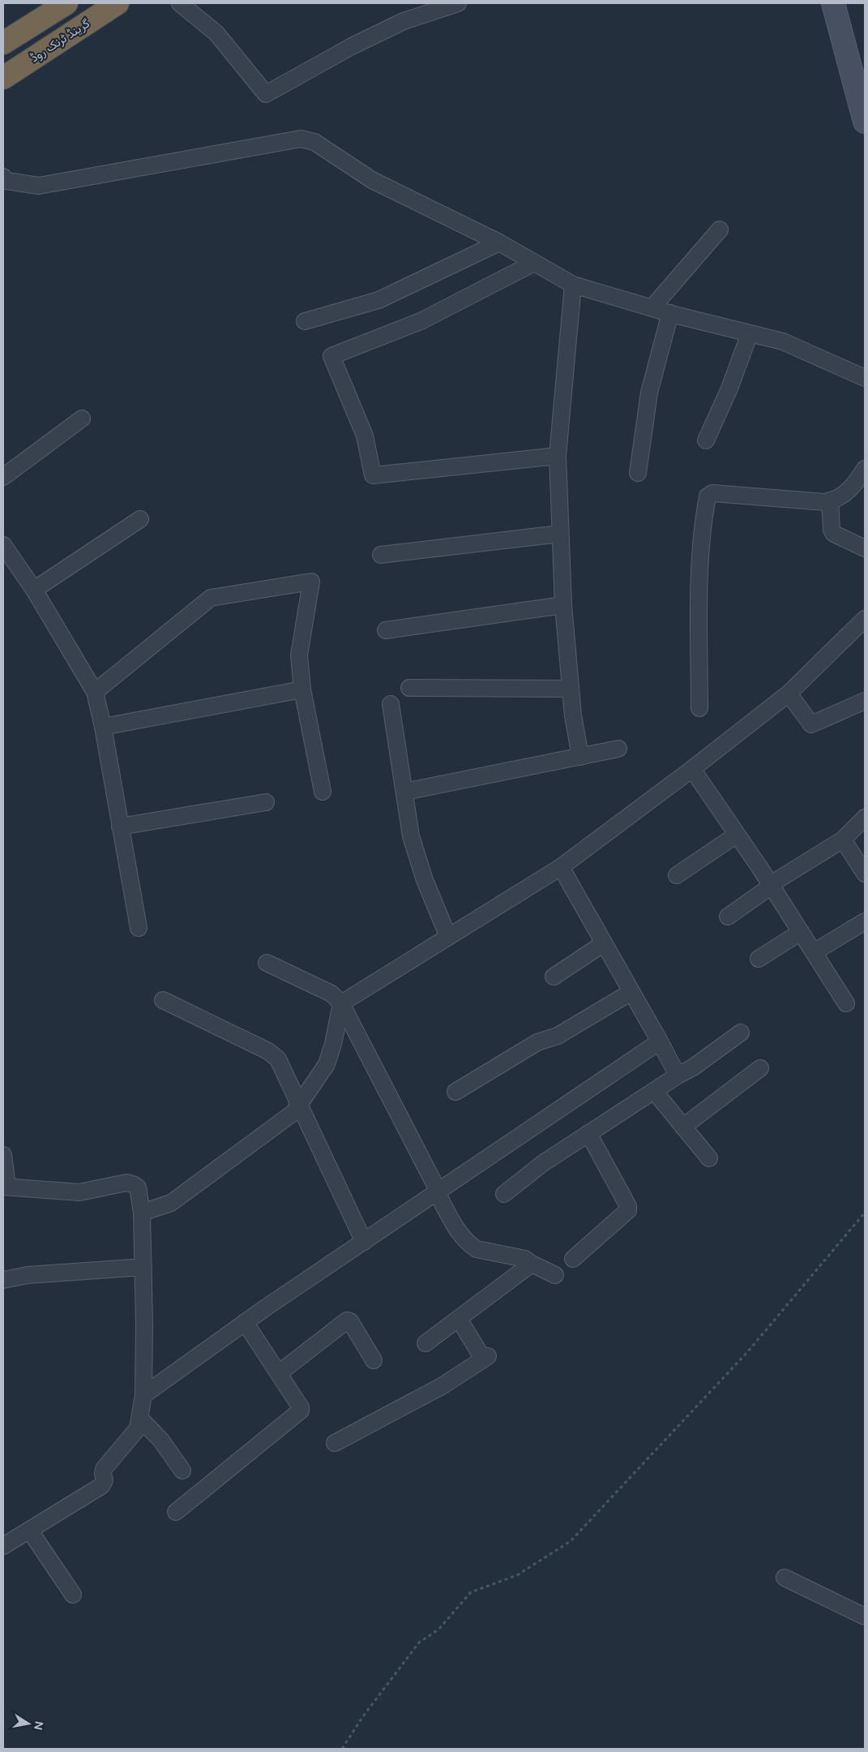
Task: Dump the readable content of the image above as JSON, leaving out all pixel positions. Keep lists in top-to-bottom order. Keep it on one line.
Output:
{"streets":{"highway":["گرینڈ ٹرنک روڈ"]},"north":"right"}
